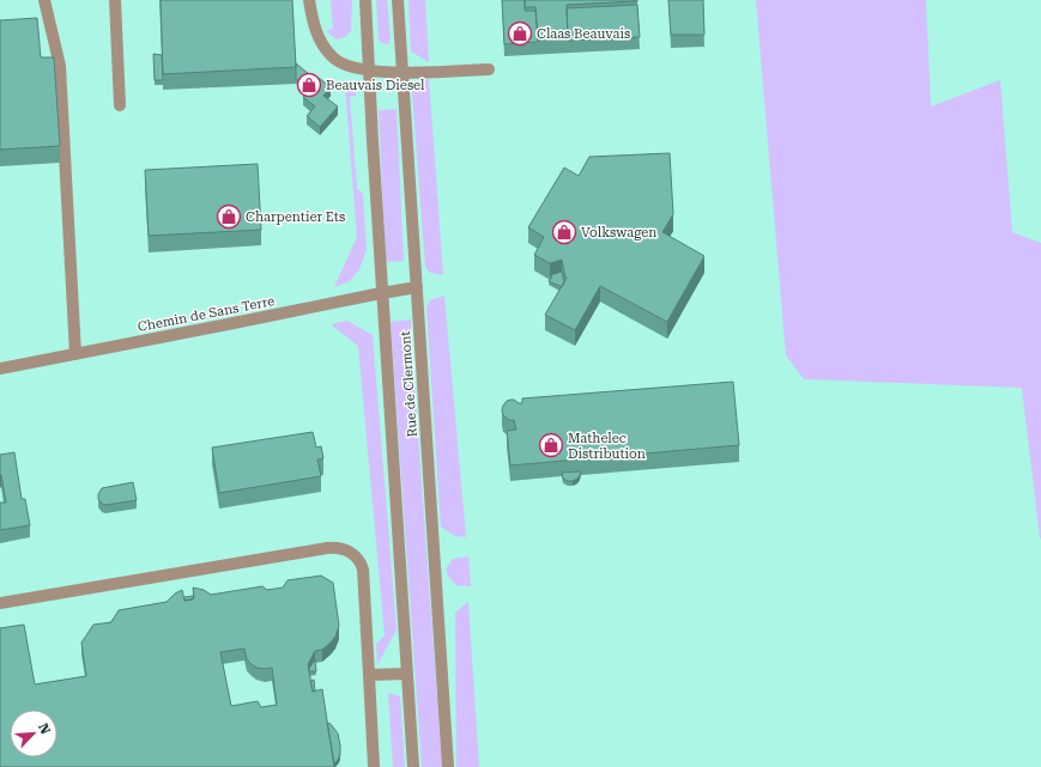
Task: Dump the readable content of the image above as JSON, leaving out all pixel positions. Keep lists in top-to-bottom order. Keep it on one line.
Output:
{"streets":{"street":["Chemin de Sans Terre","Rue de Clermont"]},"crossings":[["Chemin de Sans Terre","Rue de Clermont"]],"places":{"shop":["Claas Beauvais","Beauvais Diesel","Charpentier Ets","Volkswagen","Mathelec Distribution"]},"north":"top right"}
